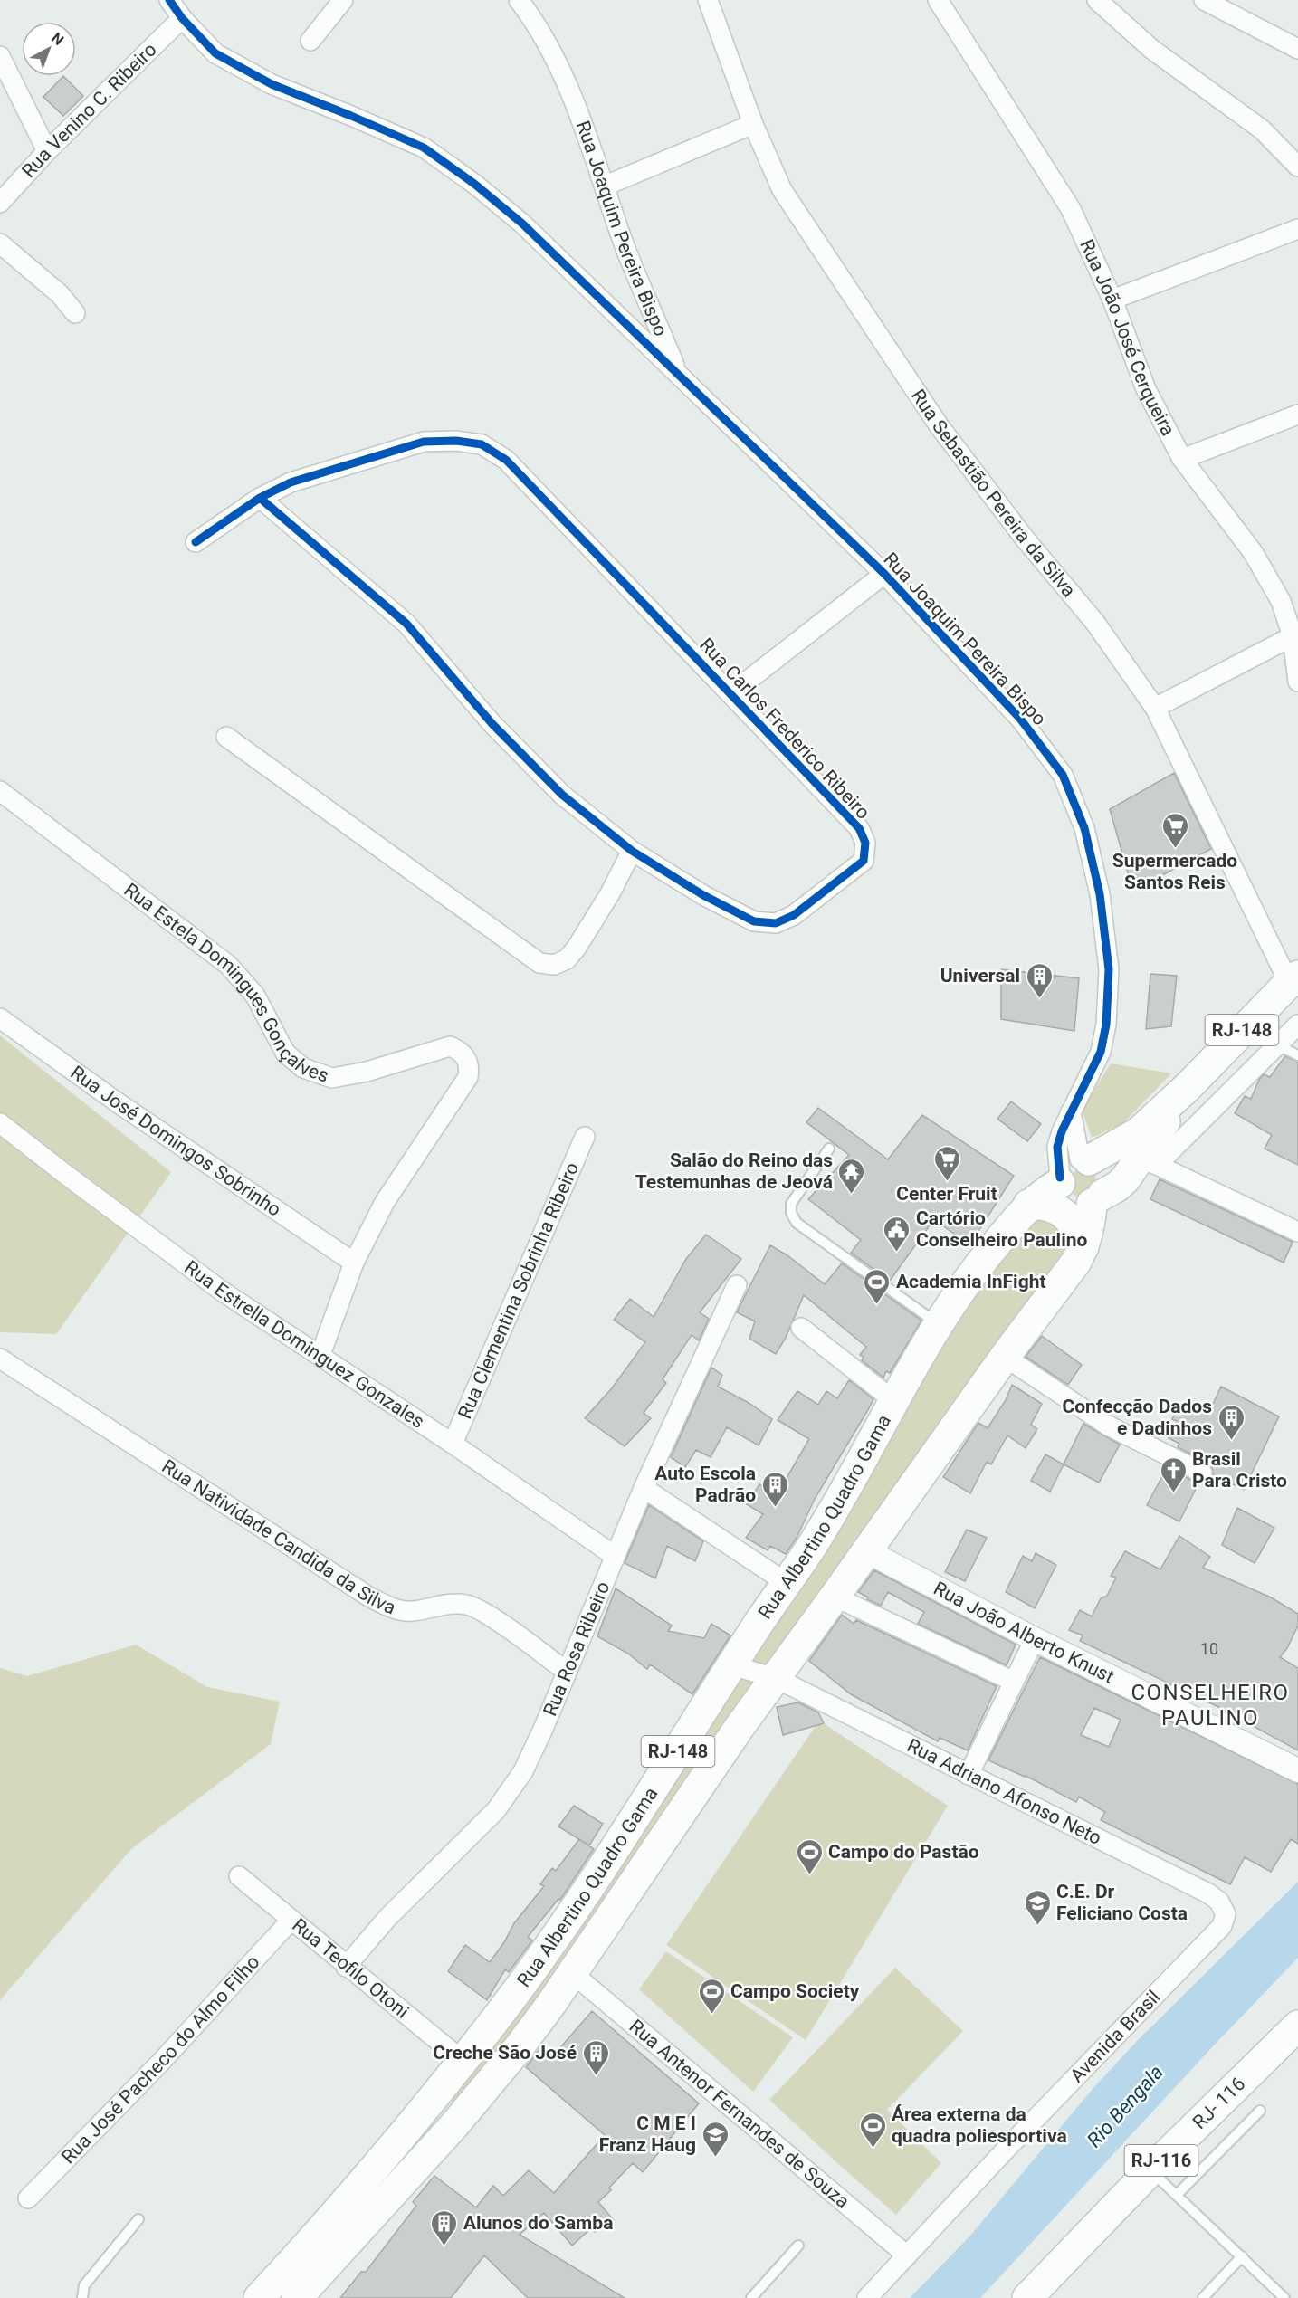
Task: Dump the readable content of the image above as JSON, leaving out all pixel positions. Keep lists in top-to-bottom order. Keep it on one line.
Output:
{"streets":{"main road":["RJ-148","Rua Albertino Quadro Gama","RJ- 116","RJ-116"],"street":["Rua Venino C. Ribeiro","Rua Joaquim Pereira Bispo","Rua João José Cerqueira","Rua Sebastião Pereira da Silva","Rua Carlos Frederico Ribeiro","Rua Estela Domingues Gonçalves","Rua José Domingos Sobrinho","Rua Clementina Sobrinha Ribeiro","Rua Estrella Dominguez Gonzales","Rua Natividade Candida da Silva","Rua João Alberto Knust","Rua Rosa Ribeiro","Rua Adriano Afonso Neto","Rua Teofilo Otoni","Avenida Brasil","Rua José Pacheco do Almo Filho","Rua Antenor Fernandes de Souza"]},"crossings":[["Rua Joaquim Pereira Bispo","Rua Carlos Frederico Ribeiro"],["Rua Joaquim Pereira Bispo","Rua Albertino Quadro Gama"],["Rua Sebastião Pereira da Silva","RJ-148"],["Rua Estela Domingues Gonçalves","Rua José Domingos Sobrinho"],["Rua Estela Domingues Gonçalves","Rua Estrella Dominguez Gonzales"],["RJ-148","Rua Albertino Quadro Gama"],["Rua Clementina Sobrinha Ribeiro","Rua Estrella Dominguez Gonzales"],["Rua Estrella Dominguez Gonzales","Rua Rosa Ribeiro"],["Rua Albertino Quadro Gama","Rua João Alberto Knust"],["Rua Albertino Quadro Gama","Rua Adriano Afonso Neto"],["Rua Albertino Quadro Gama","Rua Teofilo Otoni"],["Rua Albertino Quadro Gama","Rua Antenor Fernandes de Souza"],["Rua Natividade Candida da Silva","Rua Rosa Ribeiro"],["Rua Rosa Ribeiro","Rua Teofilo Otoni"],["Rua Adriano Afonso Neto","Avenida Brasil"],["Rua Teofilo Otoni","Rua José Pacheco do Almo Filho"],["Avenida Brasil","Rua Antenor Fernandes de Souza"]],"districts":["CONSELHEIRO PAULINO"],"water":["Rio Bengala"],"places":{"supermarket":["Supermercado Santos Reis","Center Fruit"],"building":["Universal","Confecção Dados e Dadinhos","Auto Escola Padrão","Creche São José","Alunos do Samba"],"temple":["Salão do Reino das Testemunhas de Jeová"],"public building":["Cartório Conselheiro Paulino"],"sports":["Academia InFight","Campo do Pastão","Campo Society","Área externa da quadra poliesportiva"],"church":["Brasil Para Cristo"],"school or university":["C.E. Dr Feliciano Costa","C M E I Franz Haug"]},"house_numbers":["10"],"north":"top right"}
